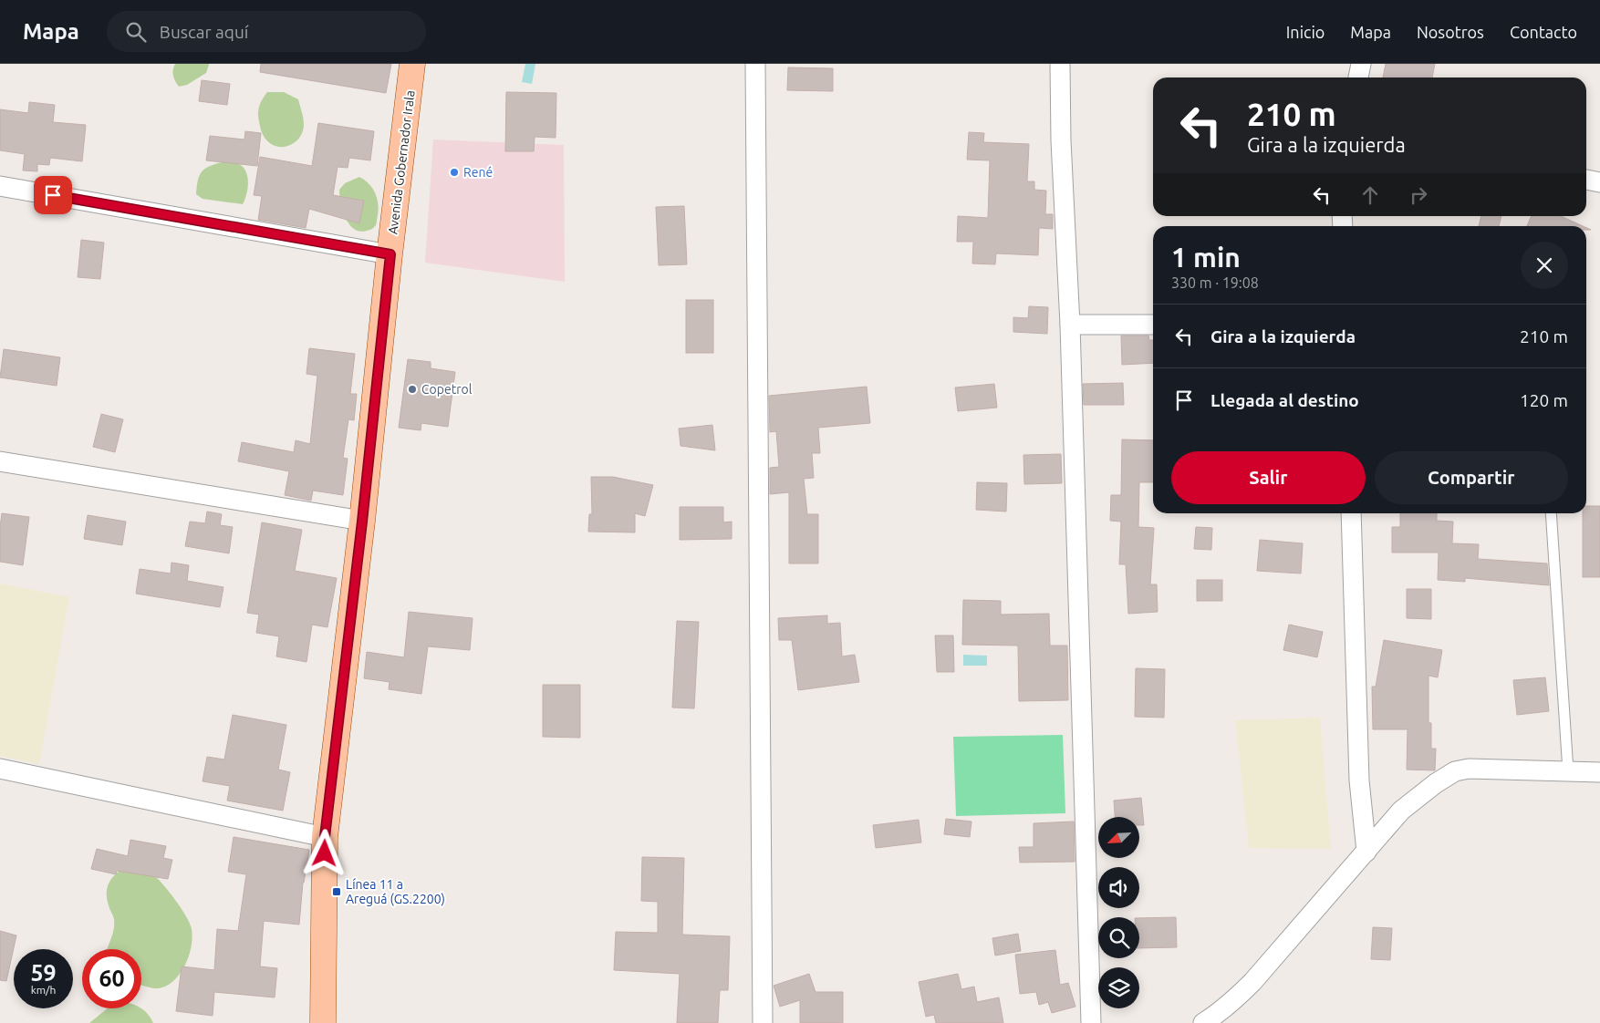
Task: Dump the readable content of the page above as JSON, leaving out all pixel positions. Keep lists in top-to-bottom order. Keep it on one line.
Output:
{"streets":{"main road":["Avenida Gobernador Irala"]},"places":{"other":["René","Copetrol"],"transit":["Línea 11 a Areguá (GS.2200)"]},"north":"bottom left","page":{"header":"Mapa","search":"Buscar aquí","nav":["Inicio","Mapa","Nosotros","Contacto"],"turn":["210 m","Gira a la izquierda"],"heading":["1 min","330 m · 19:08"],"list":[{"name":"Gira a la izquierda","value":"210 m"},{"name":"Llegada al destino","value":"120 m"}],"buttons":["Salir","Compartir"],"speed":"59 km/h","limit":"60"}}
